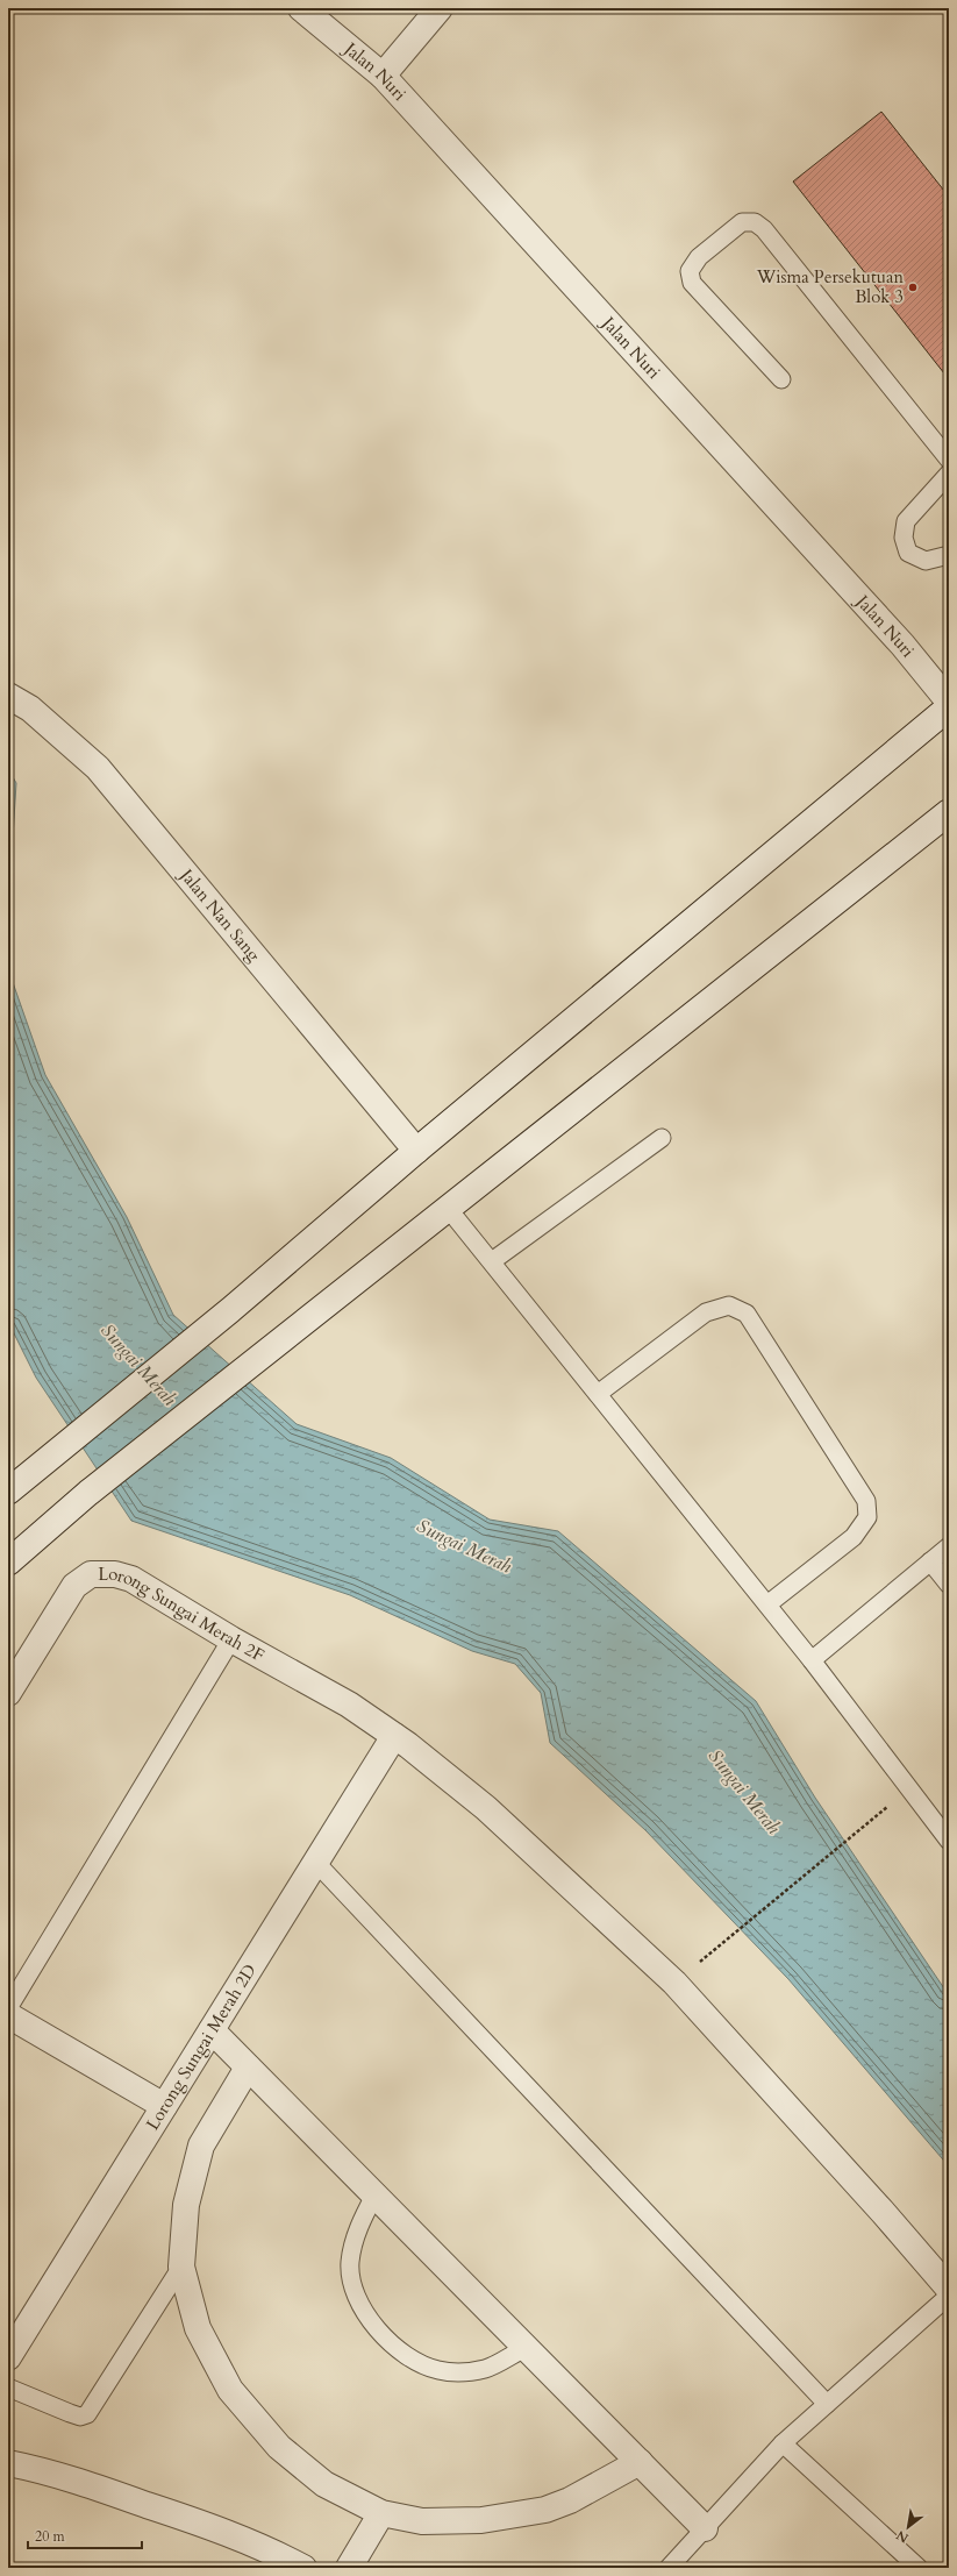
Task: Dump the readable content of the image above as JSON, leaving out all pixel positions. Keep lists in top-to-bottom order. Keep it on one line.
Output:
{"streets":{"street":["Jalan Nuri","Jalan Nan Sang","Lorong Sungai Merah 2F","Lorong Sungai Merah 2D"]},"crossings":[["Lorong Sungai Merah 2F","Lorong Sungai Merah 2D"]],"water":["Sungai Merah"],"places":["Wisma Persekutuan Blok 3"],"scale_bar":"20 m","north":"bottom left"}
